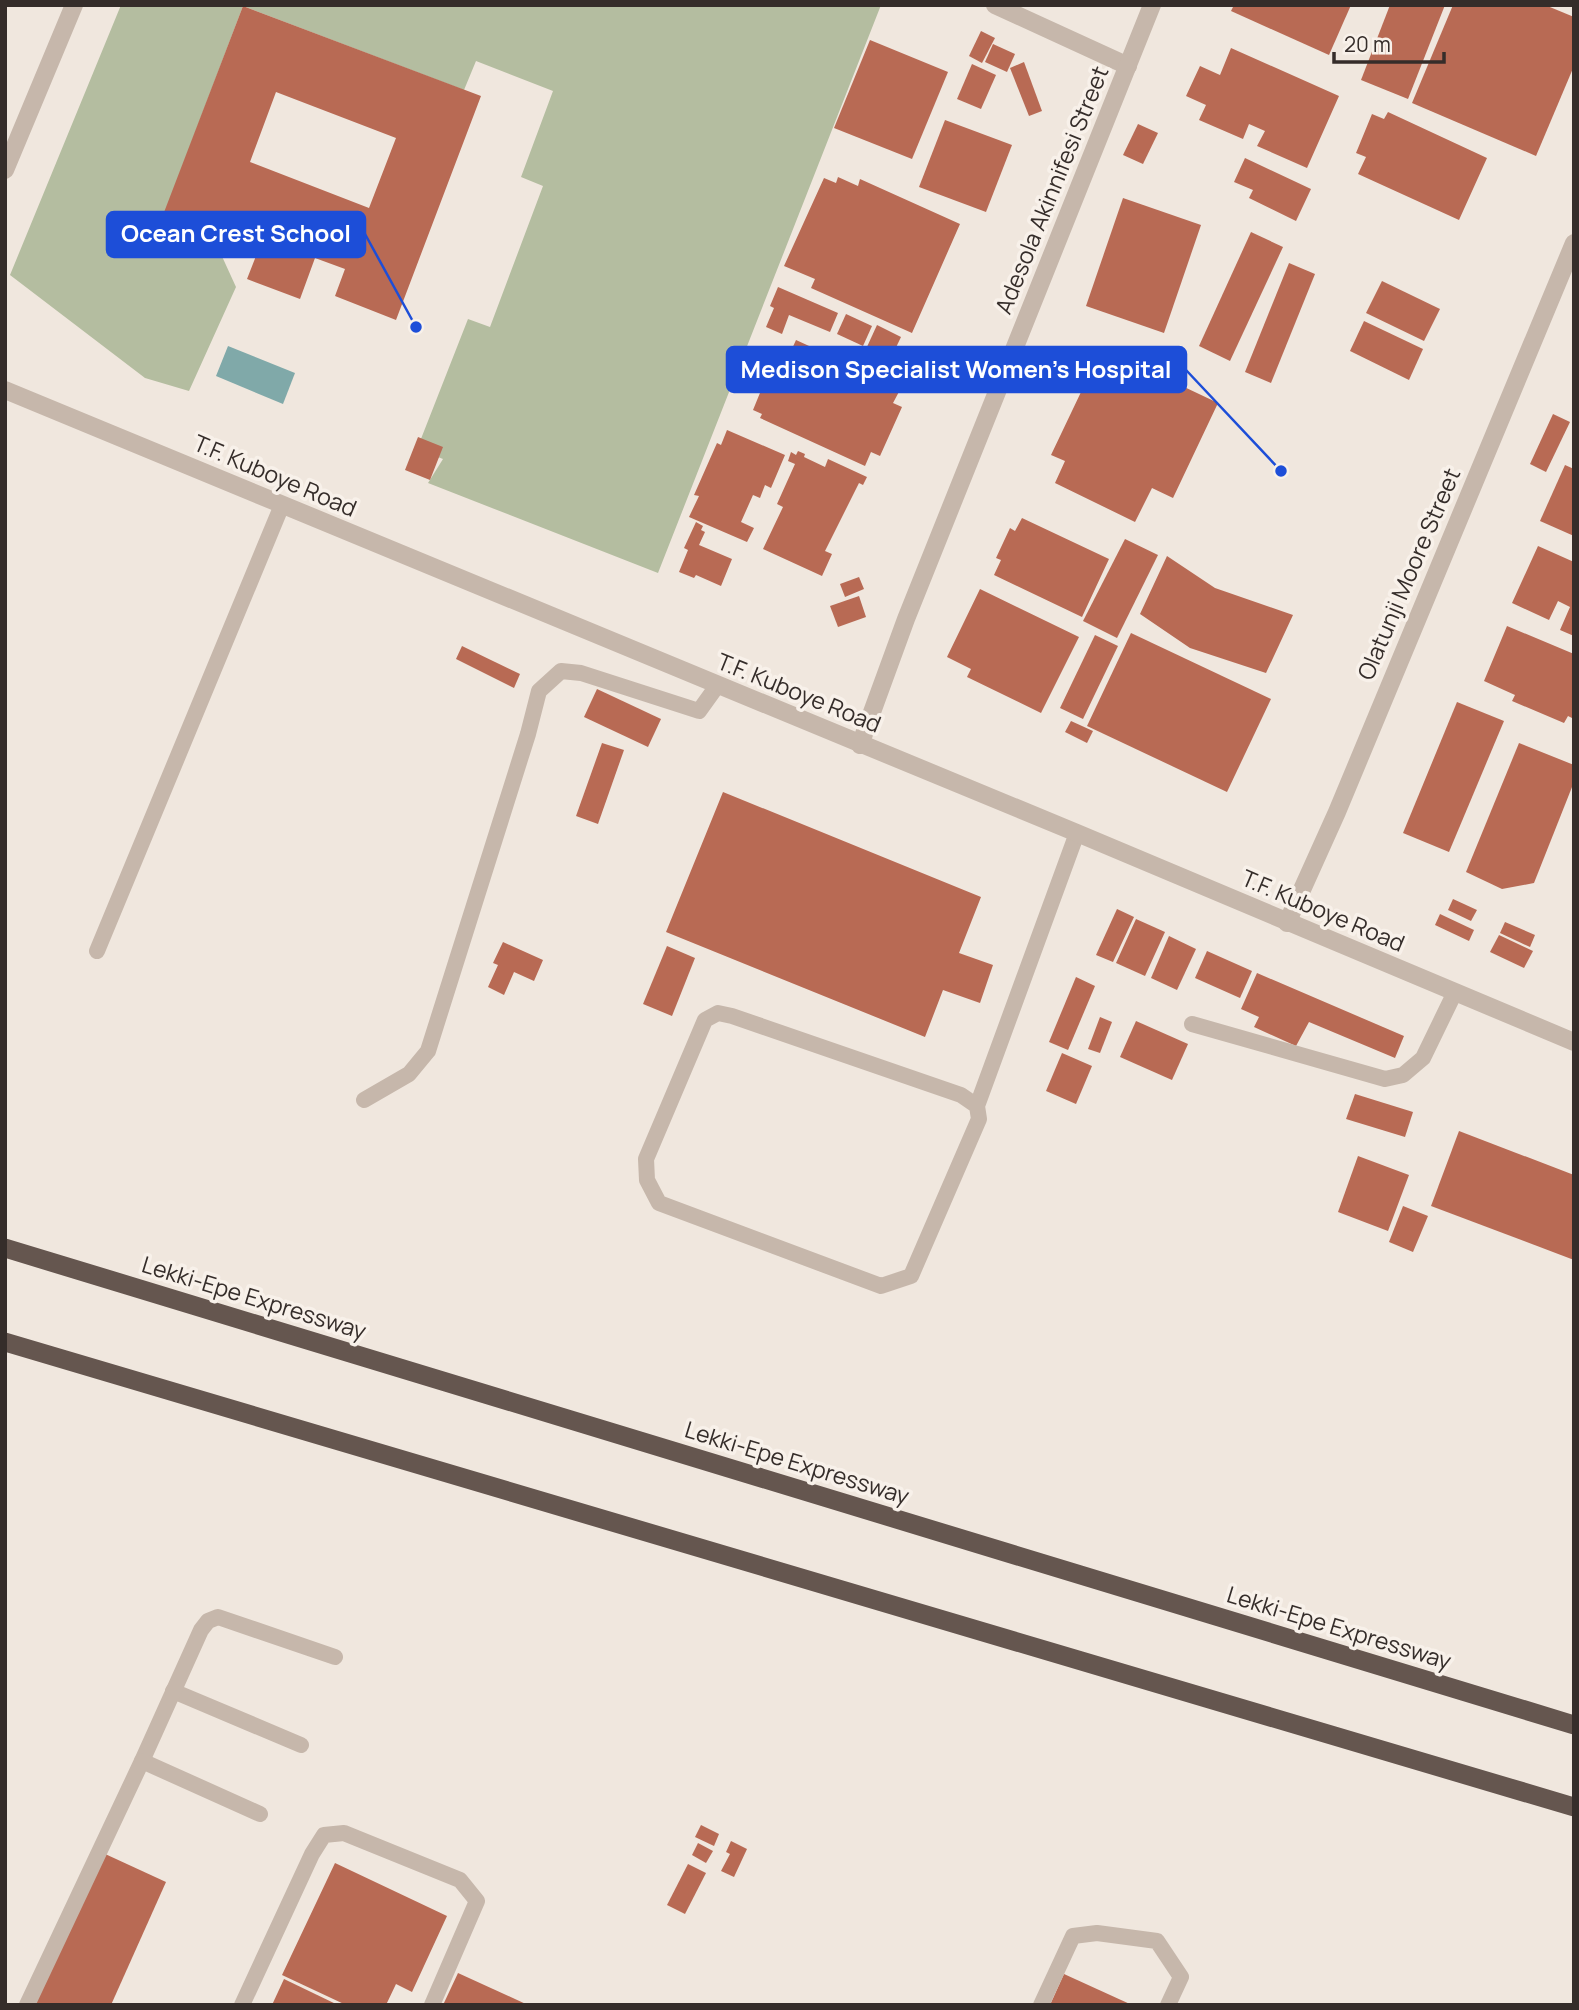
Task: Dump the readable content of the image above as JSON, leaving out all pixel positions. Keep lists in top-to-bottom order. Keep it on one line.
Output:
{"streets":{"highway":["Lekki-Epe Expressway"],"street":["Adesola Akinnifesi Street","T.F. Kuboye Road","Olatunji Moore Street"]},"crossings":[["Adesola Akinnifesi Street","T.F. Kuboye Road"],["T.F. Kuboye Road","Olatunji Moore Street"]],"places":["Ocean Crest School","Medison Specialist Women's Hospital"],"scale_bar":"20 m"}
